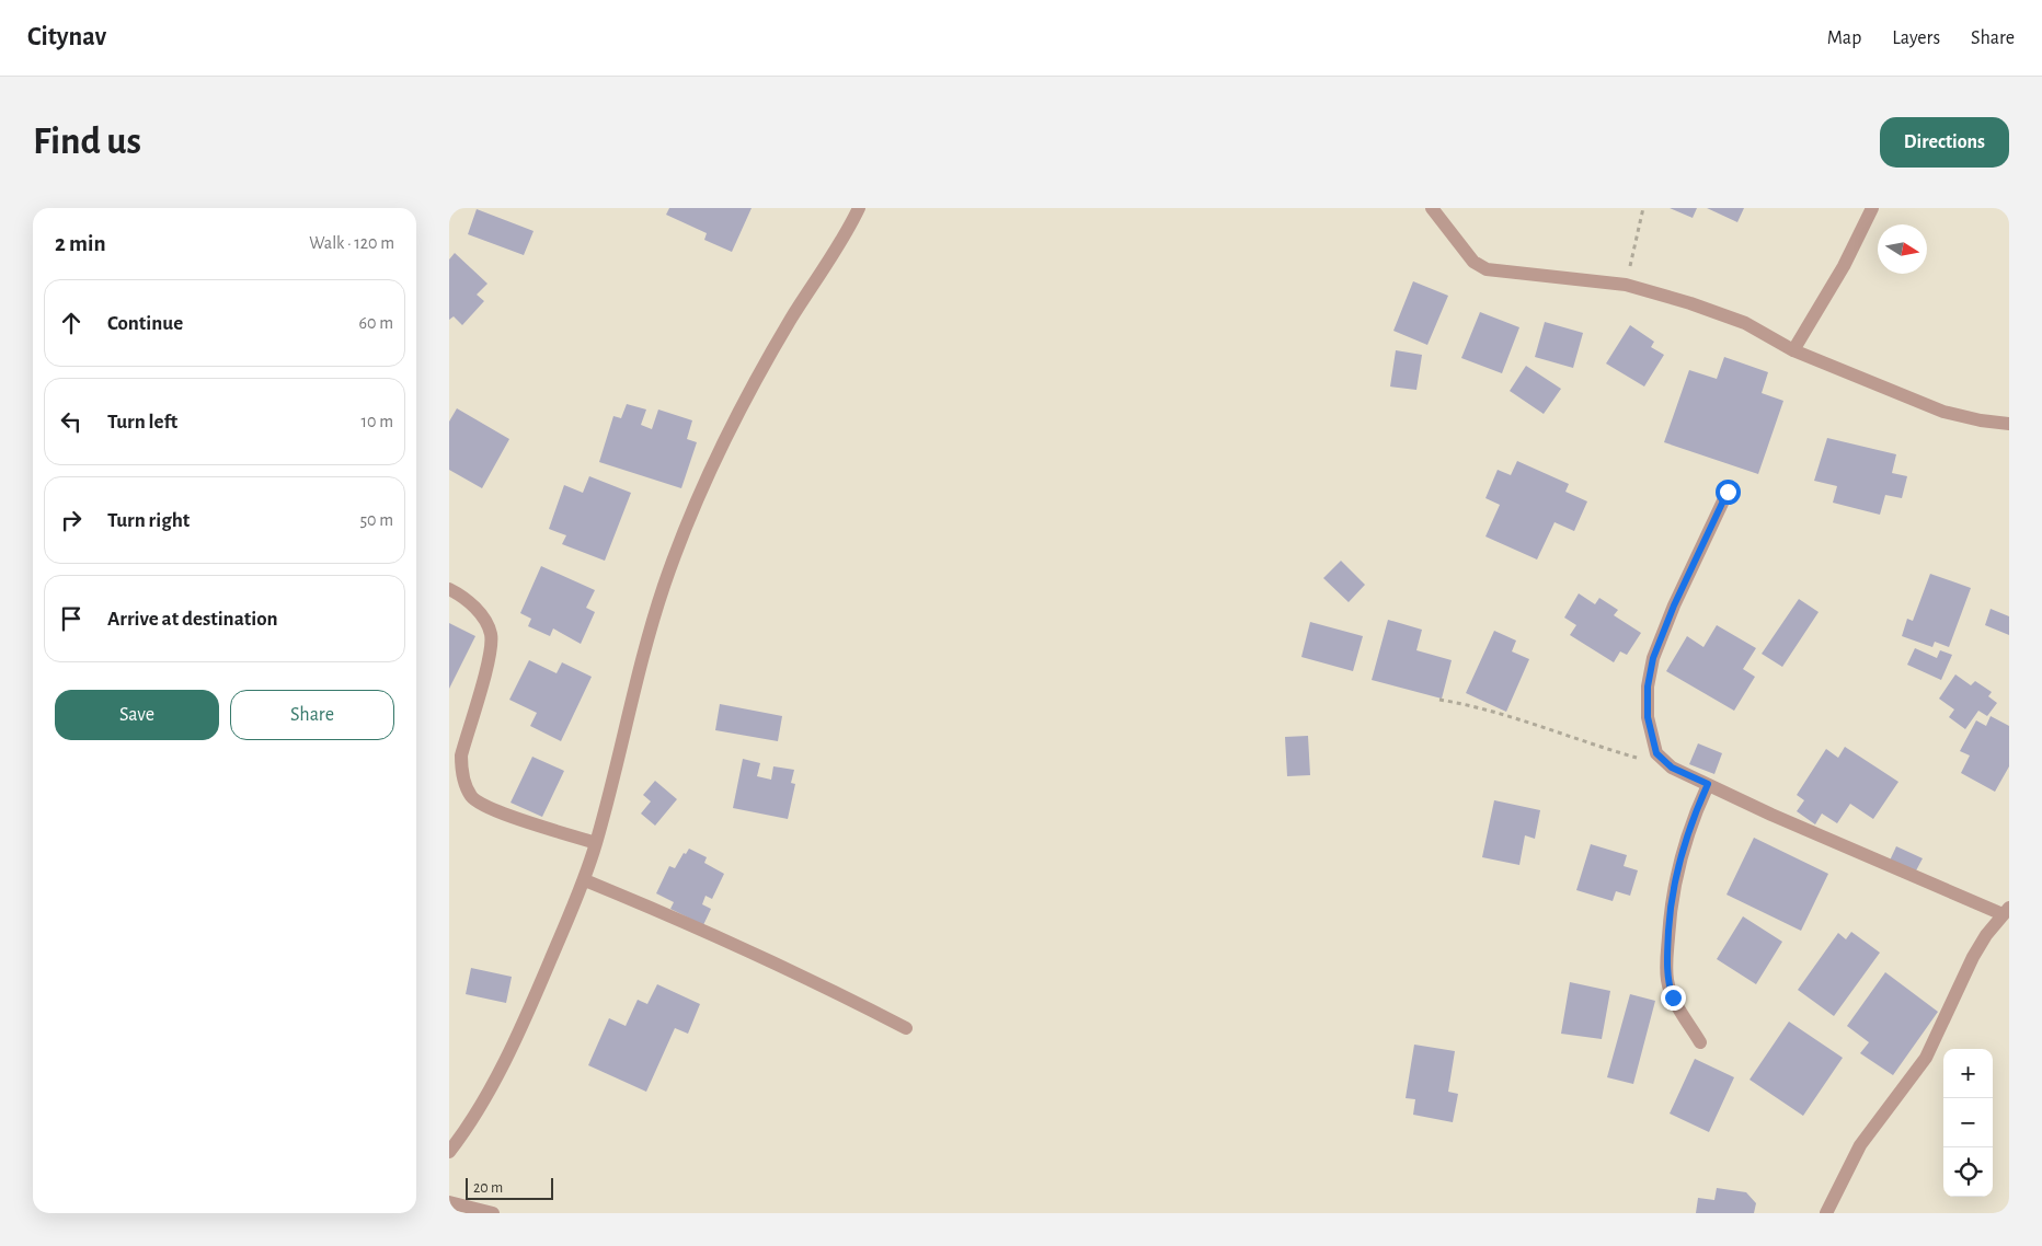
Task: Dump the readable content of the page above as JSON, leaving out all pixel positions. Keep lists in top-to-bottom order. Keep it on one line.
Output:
{"scale_bar":"20 m","north":"right","page":{"header":"Citynav","nav":["Map","Layers","Share"],"buttons":["Directions",["Save","Share"]],"title":"Find us","heading":["2 min","Walk · 120 m"],"list":[["Continue","60 m"],["Turn left","10 m"],["Turn right","50 m"],"Arrive at destination"],"map_buttons":["+","−"],"scale":"20 m"}}
